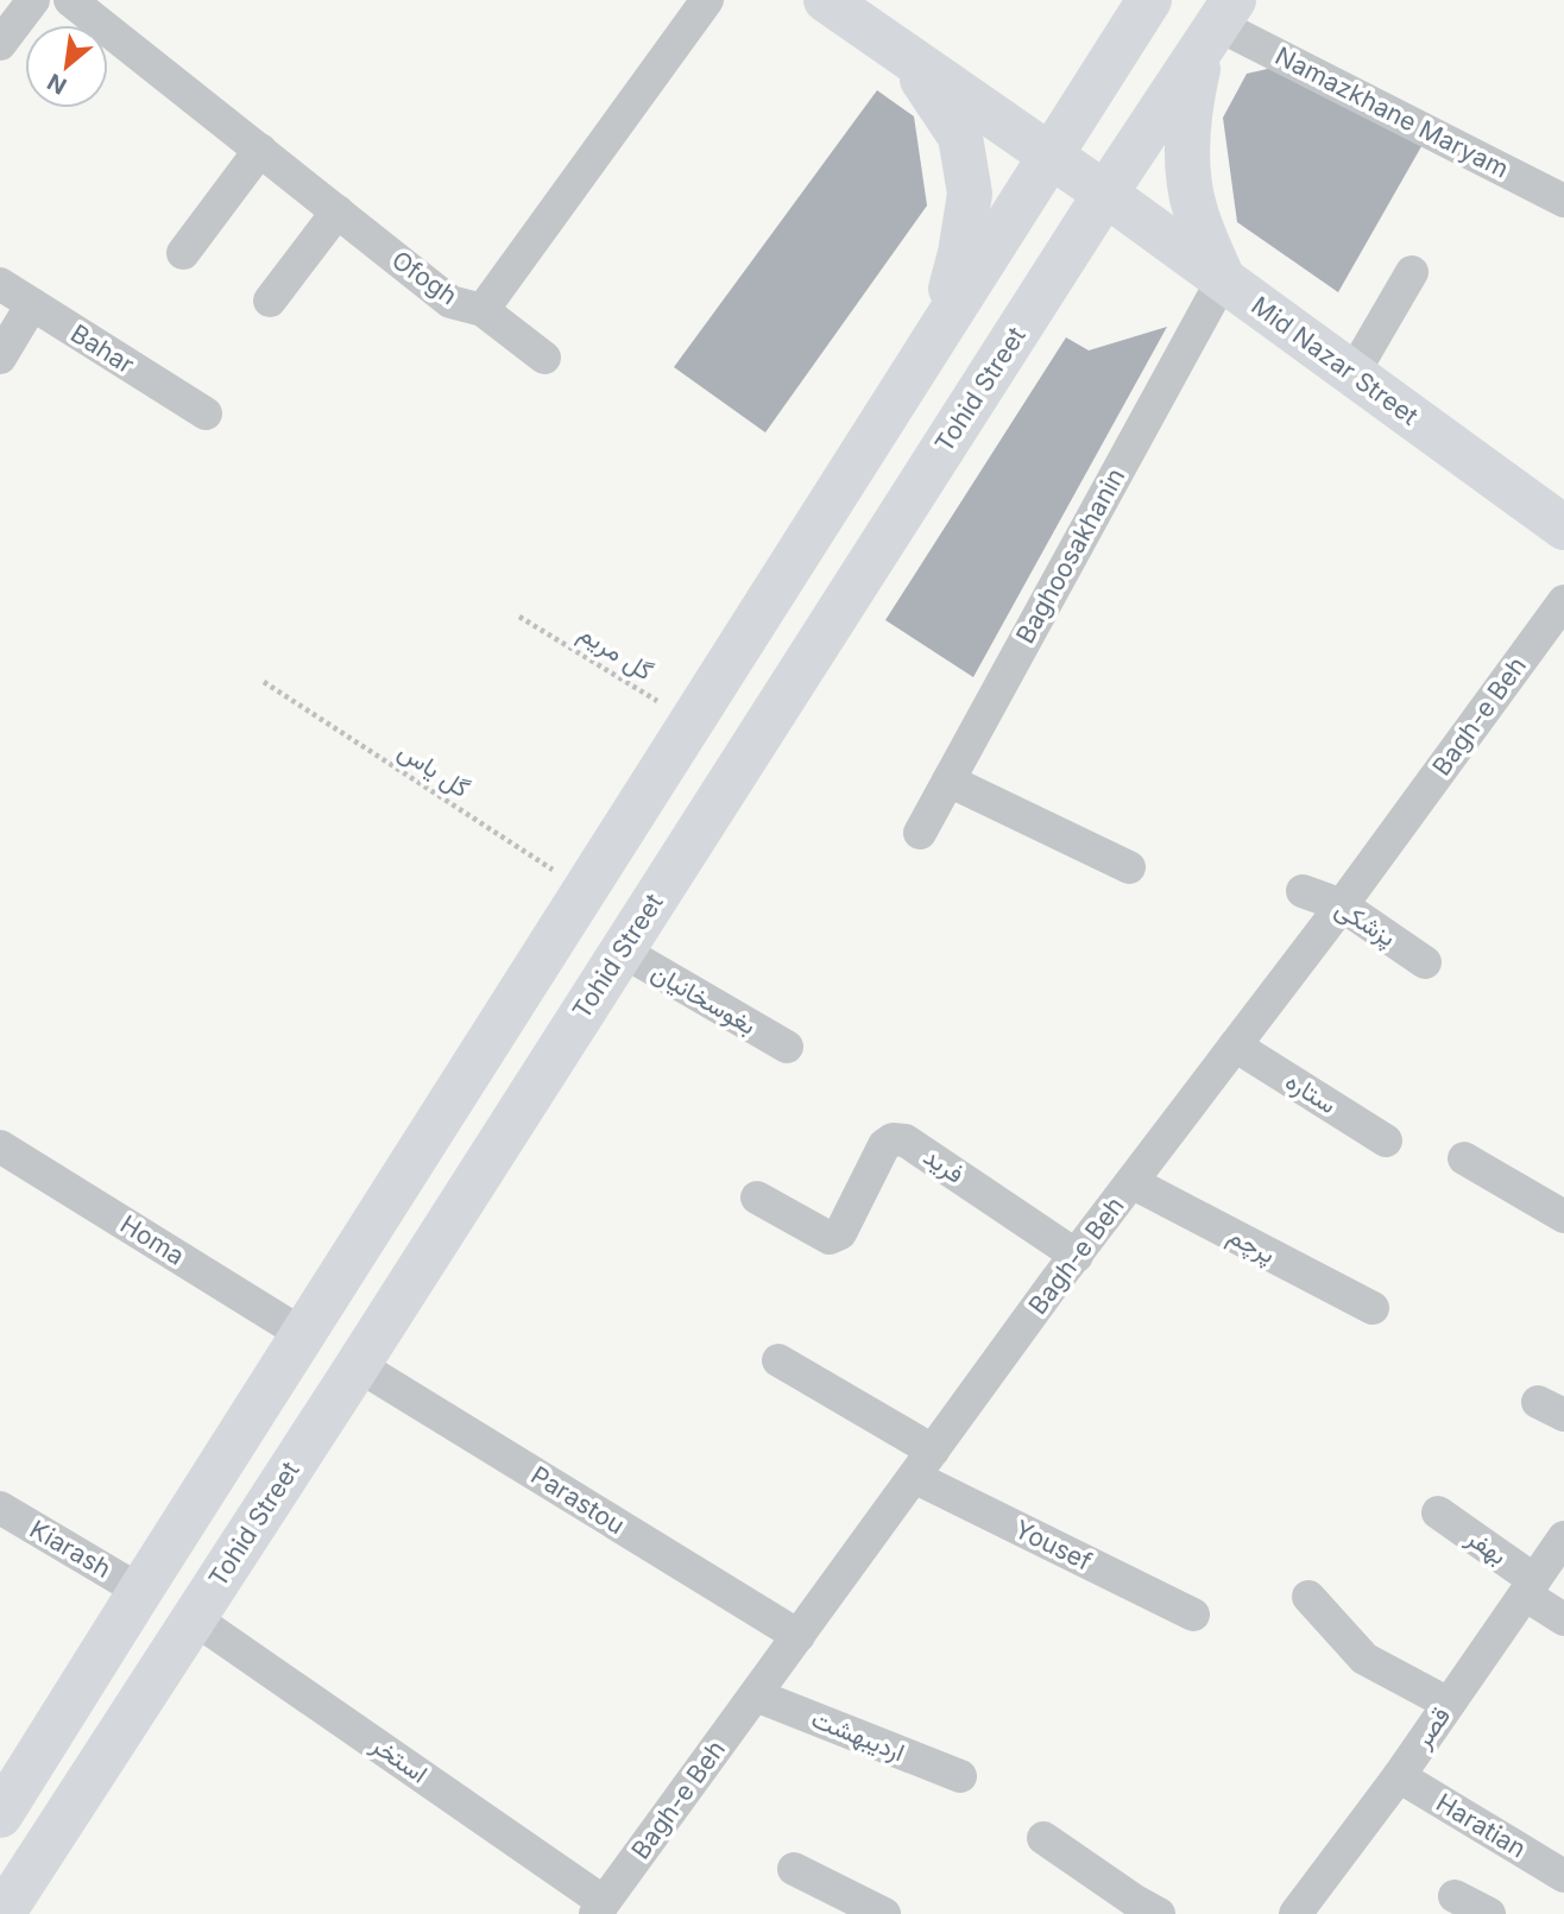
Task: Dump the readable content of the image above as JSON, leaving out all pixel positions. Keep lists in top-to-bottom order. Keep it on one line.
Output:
{"streets":{"main road":["Mid Nazar Street","Tohid Street"],"street":["Namazkhane Maryam","Ofogh","Bahar","Baghoosakhanin","Bagh-e Beh","پزشکی","بغوسخانیان","ستاره","فرید","Homa","پرچم","Parastou","Yousef","بهفر","Kiarash","قصر","اردیبهشت","استخر","Haratian"],"path":["گل مریم","گل یاس"]},"crossings":[["Namazkhane Maryam","Tohid Street"],["Mid Nazar Street","Tohid Street"],["Mid Nazar Street","Baghoosakhanin"],["Tohid Street","بغوسخانیان"],["Tohid Street","Parastou"],["Tohid Street","استخر"],["Bagh-e Beh","پزشکی"],["Bagh-e Beh","ستاره"],["Bagh-e Beh","فرید"],["Bagh-e Beh","پرچم"],["Bagh-e Beh","Parastou"],["Bagh-e Beh","Yousef"],["Bagh-e Beh","اردیبهشت"],["Bagh-e Beh","استخر"],["بهفر","قصر"],["قصر","Haratian"]],"north":"bottom left"}
